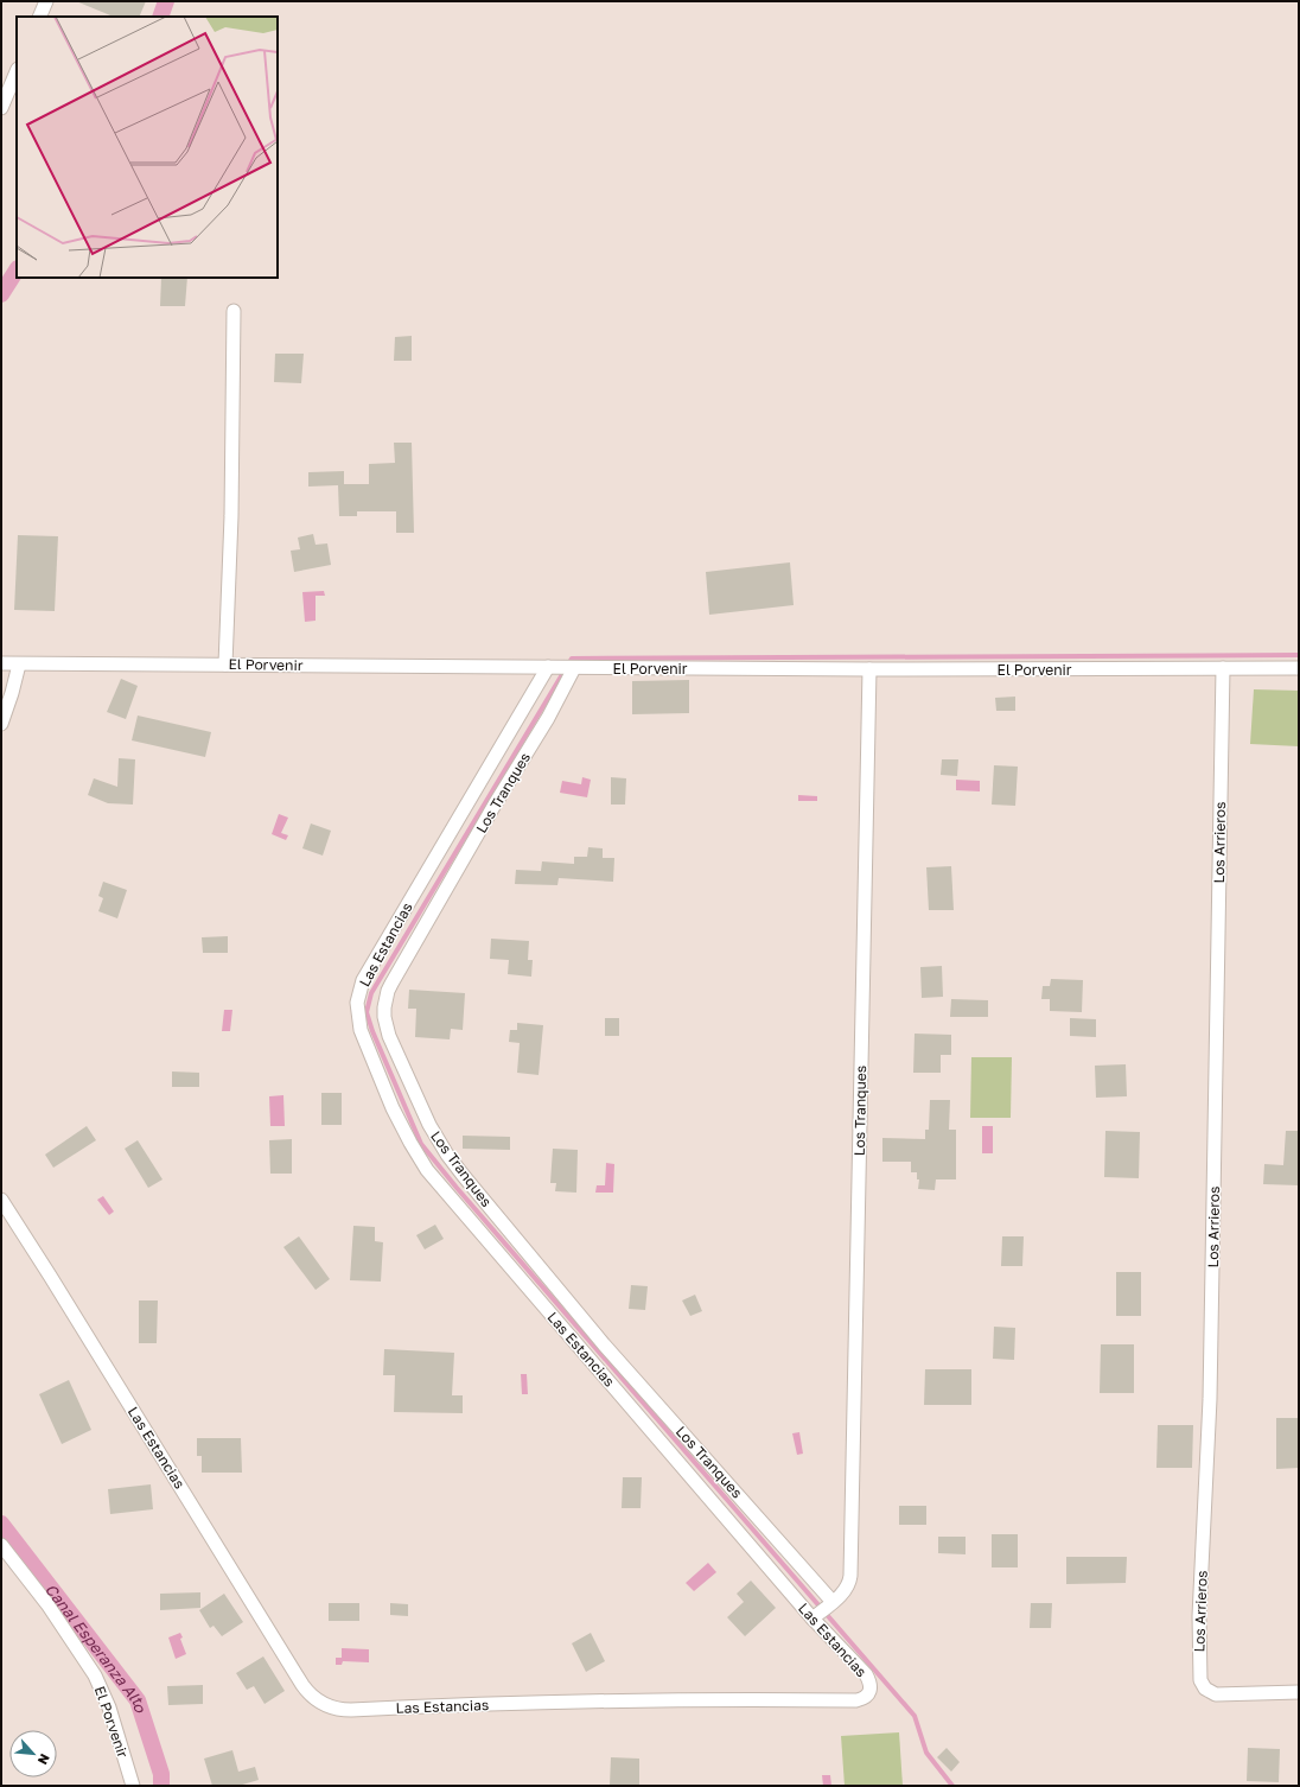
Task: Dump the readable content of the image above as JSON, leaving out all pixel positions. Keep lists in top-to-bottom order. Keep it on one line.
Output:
{"streets":{"street":["El Porvenir","Los Tranques","Los Arrieros","Las Estancias"]},"crossings":[["El Porvenir","Los Tranques"],["El Porvenir","Los Arrieros"],["El Porvenir","Las Estancias"],["Los Tranques","Las Estancias"]],"water":["Canal Esperanza Alto"],"north":"bottom right"}
